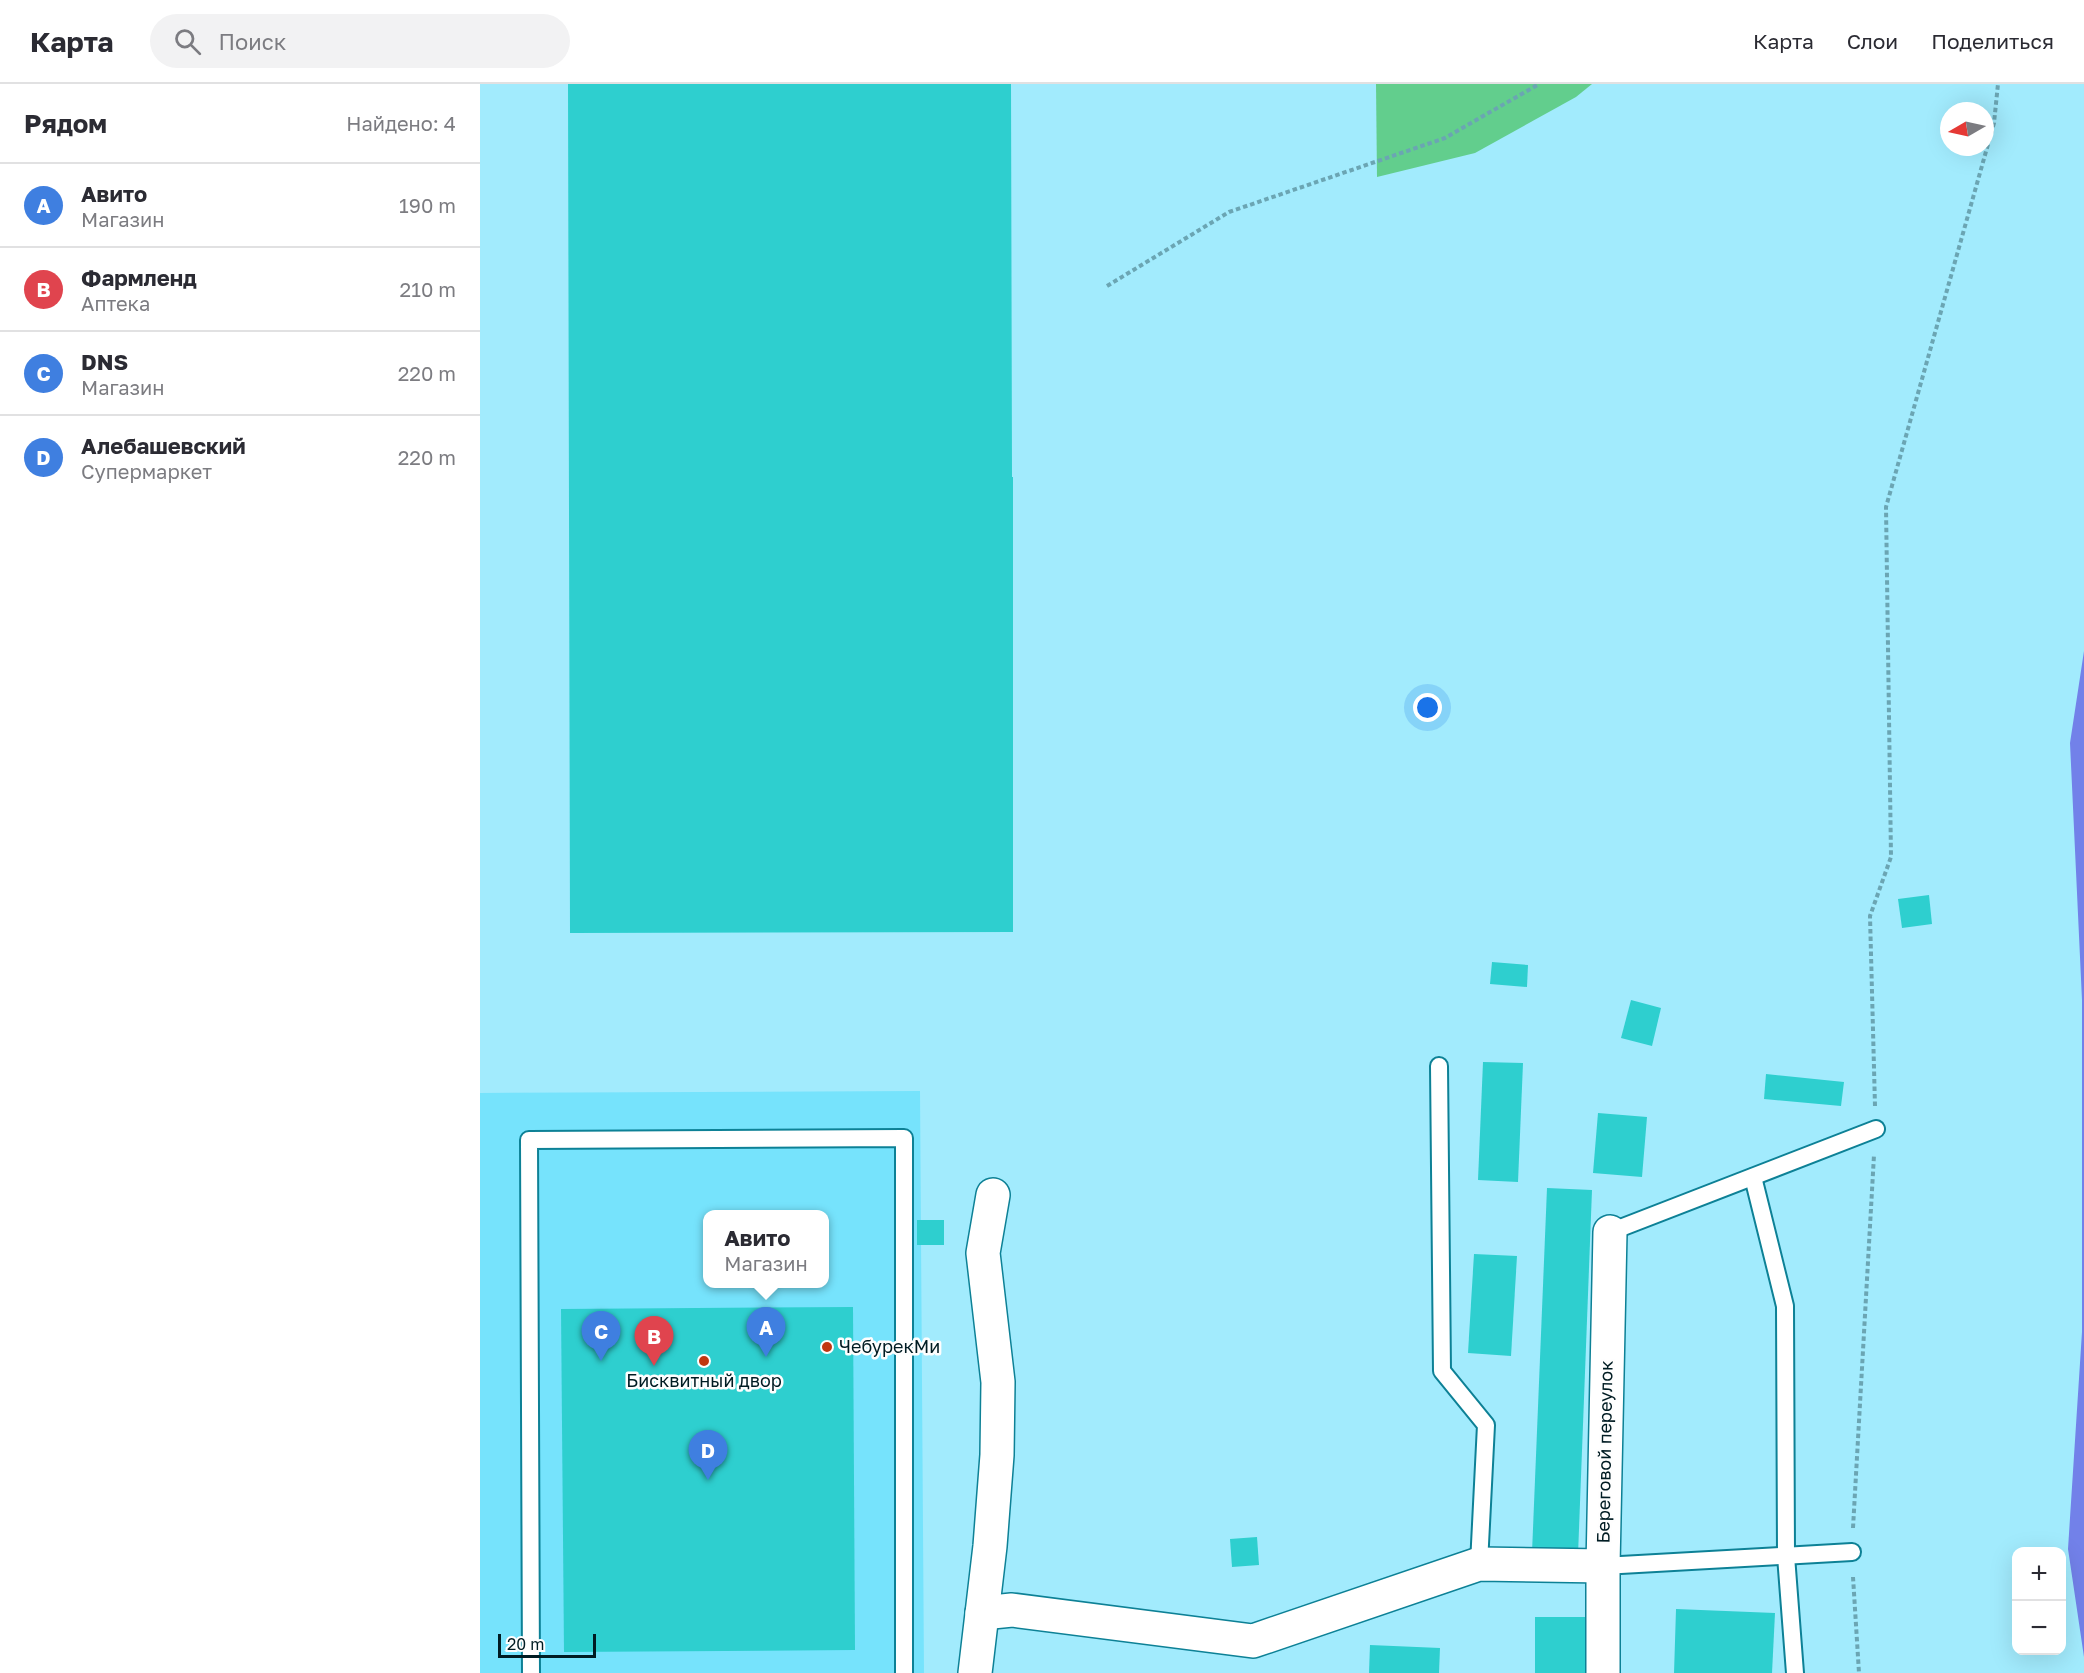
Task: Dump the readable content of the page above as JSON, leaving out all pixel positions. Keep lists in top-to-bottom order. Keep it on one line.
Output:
{"streets":{"street":["Береговой переулок"]},"places":["ЧебурекМи","Бисквитный двор"],"scale_bar":"20 m","north":"left","page":{"header":"Карта","search":"Поиск","nav":["Карта","Слои","Поделиться"],"heading":["Рядом","Найдено: 4"],"list":[{"mark":"A","name":"Авито","note":"Магазин","value":"190 m"},{"mark":"B","name":"Фармленд","note":"Аптека","value":"210 m"},{"mark":"C","name":"DNS","note":"Магазин","value":"220 m"},{"mark":"D","name":"Алебашевский","note":"Супермаркет","value":"220 m"}],"popup":["Авито","Магазин"],"pins":["A","C","B","D"],"map_buttons":["+","−"],"scale":"20 m"}}
